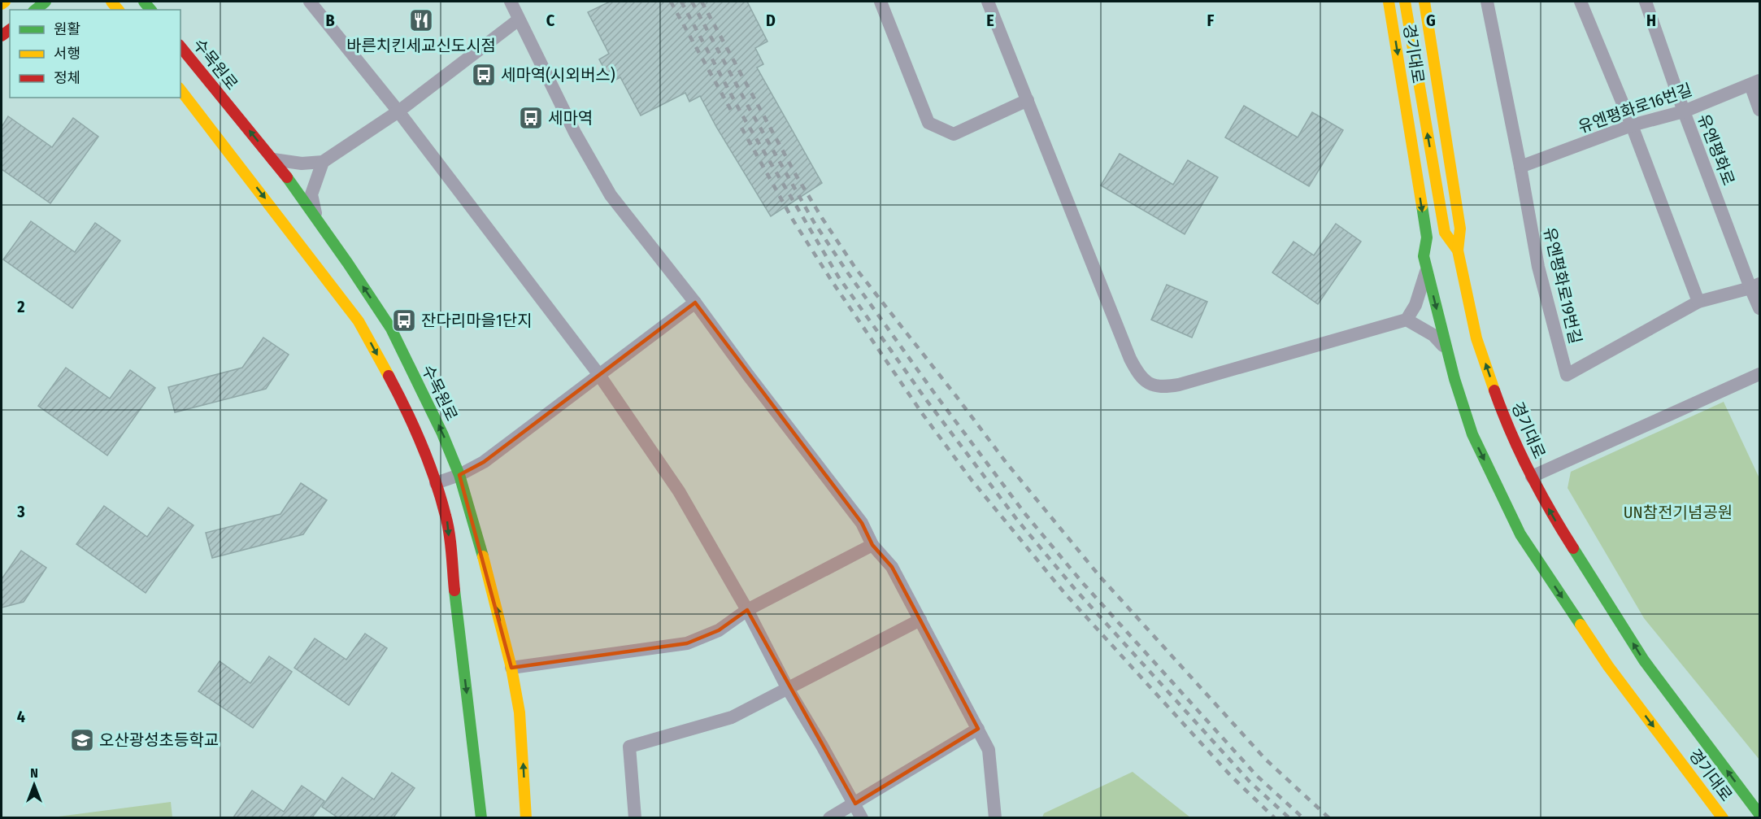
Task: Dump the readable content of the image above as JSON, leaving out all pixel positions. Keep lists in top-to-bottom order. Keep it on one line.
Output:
{"streets":{"main road":["경기대로","수목원로"],"street":["유엔평화로16번길","유엔평화로","유엔평화로19번길"]},"crossings":[["유엔평화로16번길","유엔평화로"],["유엔평화로16번길","유엔평화로19번길"],["유엔평화로","유엔평화로19번길"]],"parks":["UN참전기념공원"],"places":{"restaurant":["바른치킨세교신도시점"],"bus stop":["세마역(시외버스)","세마역","잔다리마을1단지"],"school or university":["오산광성초등학교"]},"legend":["원활","서행","정체"],"north":"top","grid":{"columns":["B","C","D","E","F","G","H"],"rows":["2","3","4"]}}
